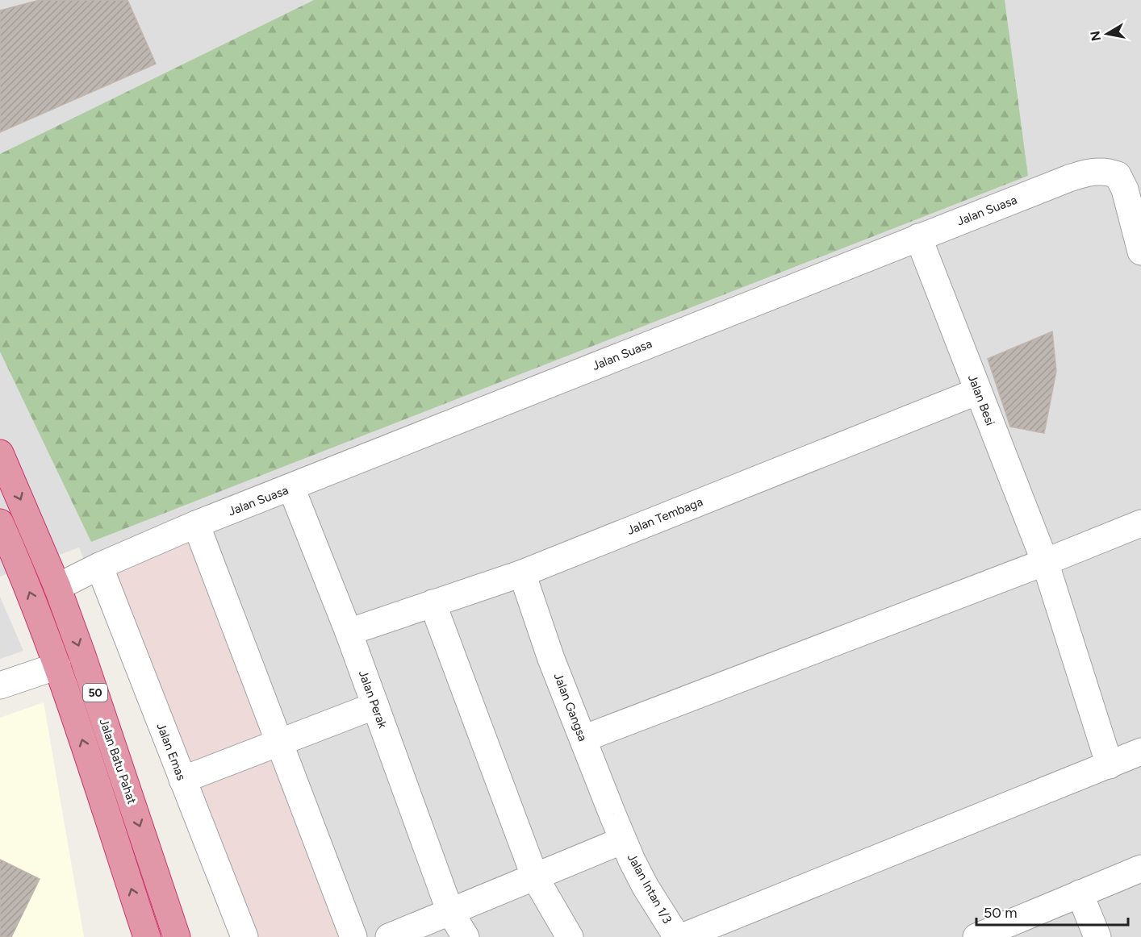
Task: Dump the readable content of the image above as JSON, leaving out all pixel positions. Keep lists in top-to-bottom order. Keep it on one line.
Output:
{"streets":{"highway":["50","Jalan Batu Pahat"],"street":["Jalan Suasa","Jalan Besi","Jalan Tembaga","Jalan Perak","Jalan Gangsa","Jalan Emas","Jalan Intan 1/3"]},"crossings":[["Jalan Suasa","Jalan Besi"],["Jalan Suasa","Jalan Perak"],["Jalan Suasa","Jalan Emas"],["Jalan Suasa","Jalan Batu Pahat"],["Jalan Besi","Jalan Tembaga"],["Jalan Tembaga","Jalan Perak"],["Jalan Tembaga","Jalan Gangsa"],["Jalan Gangsa","Jalan Intan 1/3"]],"scale_bar":"50 m","north":"left"}
